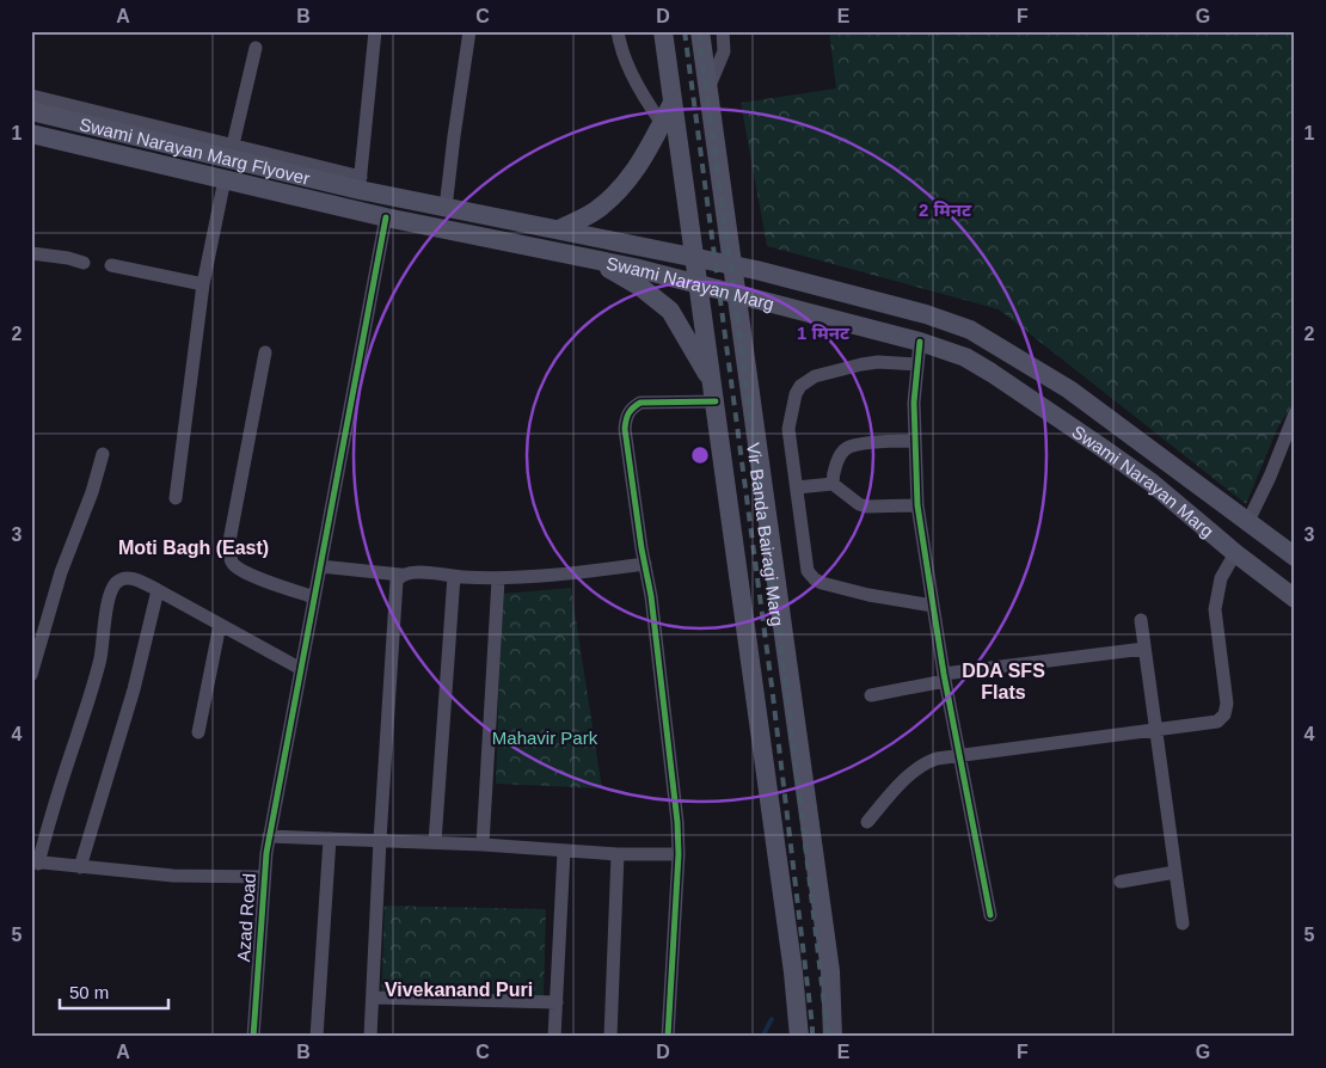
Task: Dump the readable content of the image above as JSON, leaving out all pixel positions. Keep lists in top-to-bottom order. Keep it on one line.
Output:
{"streets":{"main road":["Swami Narayan Marg Flyover","Swami Narayan Marg","Vir Banda Bairagi Marg"],"street":["Azad Road"]},"crossings":[["Swami Narayan Marg Flyover","Swami Narayan Marg"],["Swami Narayan Marg","Vir Banda Bairagi Marg"],["Swami Narayan Marg","Azad Road"]],"districts":["Moti Bagh (East)","DDA SFS Flats","Vivekanand Puri"],"parks":["Mahavir Park"],"scale_bar":"50 m","grid":{"columns":["A","B","C","D","E","F","G"],"rows":["1","2","3","4","5"]},"rings":["2 मिनट","1 मिनट"]}
